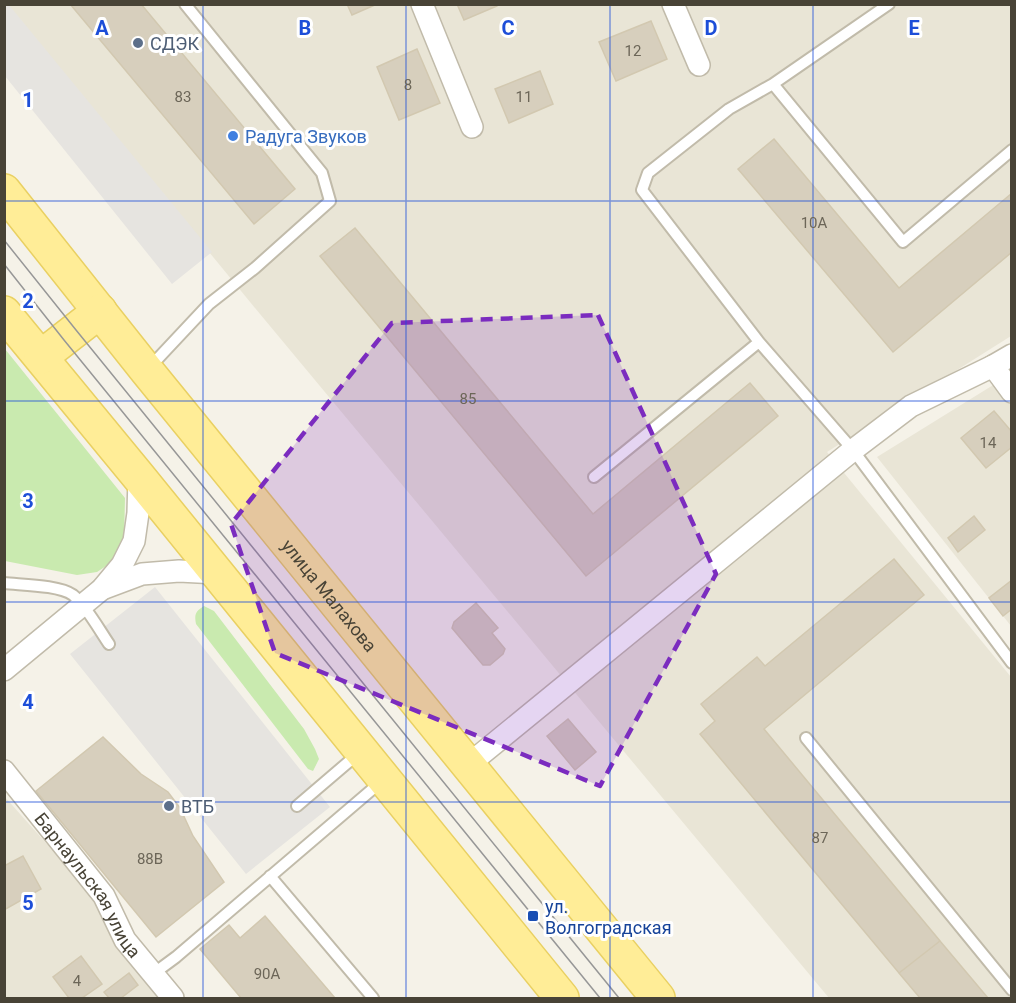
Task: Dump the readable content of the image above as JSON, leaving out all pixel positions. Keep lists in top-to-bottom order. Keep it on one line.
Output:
{"streets":{"main road":["улица Малахова"],"street":["Барнаульская улица"]},"places":{"other":["СДЭК","Радуга Звуков","ВТБ"],"transit":["ул. Волгоградская"]},"house_numbers":["12","8","83","11","10А","85","14","87","88В","90А","4"],"grid":{"columns":["A","B","C","D","E"],"rows":["1","2","3","4","5"]}}
